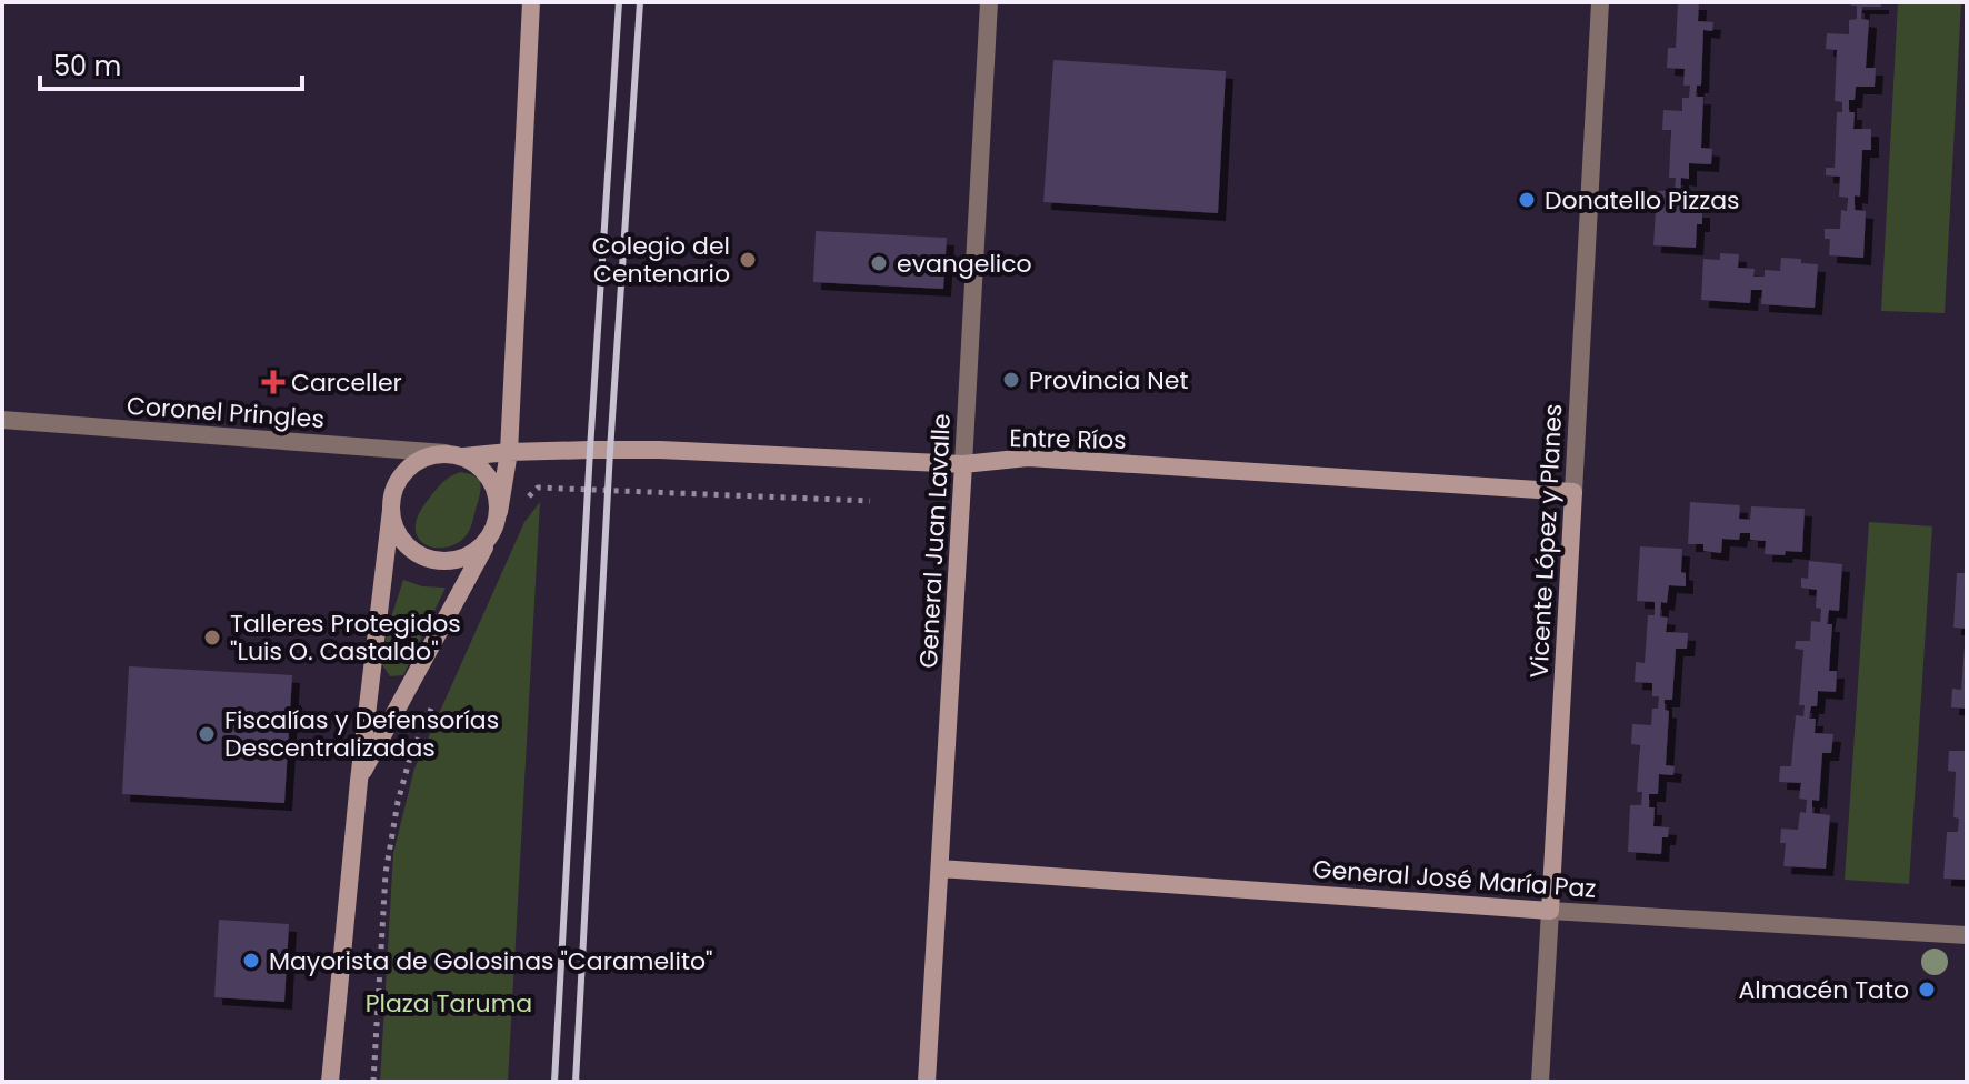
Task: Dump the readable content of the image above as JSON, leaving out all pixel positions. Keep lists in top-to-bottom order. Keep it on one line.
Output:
{"streets":{"main road":["Coronel Pringles","Entre Ríos","General Juan Lavalle","Vicente López y Planes","General José María Paz"]},"crossings":[["Coronel Pringles","Entre Ríos"],["Entre Ríos","General Juan Lavalle"],["Entre Ríos","Vicente López y Planes"],["General Juan Lavalle","General José María Paz"],["Vicente López y Planes","General José María Paz"]],"parks":["Plaza Taruma"],"places":{"other":["Donatello Pizzas","Colegio del Centenario","evangelico","Provincia Net","Talleres Protegidos \"Luis O. Castaldo\"","Fiscalías y Defensorías Descentralizadas","Mayorista de Golosinas \"Caramelito\"","Almacén Tato"],"health":["Carceller"]},"scale_bar":"50 m"}
